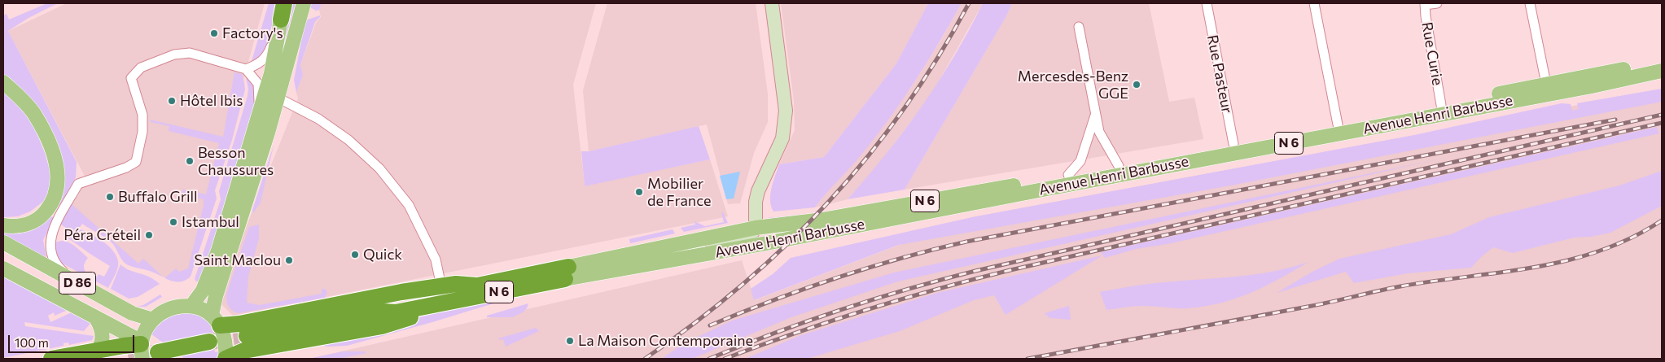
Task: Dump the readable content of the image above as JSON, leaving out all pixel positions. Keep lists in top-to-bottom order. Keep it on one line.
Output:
{"streets":{"highway":["N 6"],"main road":["Avenue Henri Barbusse","D 86"],"street":["Rue Curie","Rue Pasteur"]},"crossings":[["Rue Curie","Avenue Henri Barbusse"],["Rue Pasteur","Avenue Henri Barbusse"],["Avenue Henri Barbusse","N 6"]],"places":["Factory's","Mercesdes-Benz GGE","Hôtel Ibis","Besson Chaussures","Mobilier de France","Buffalo Grill","Istambul","Péra Créteil","Quick","Saint Maclou","La Maison Contemporaine"],"scale_bar":"100 m"}
